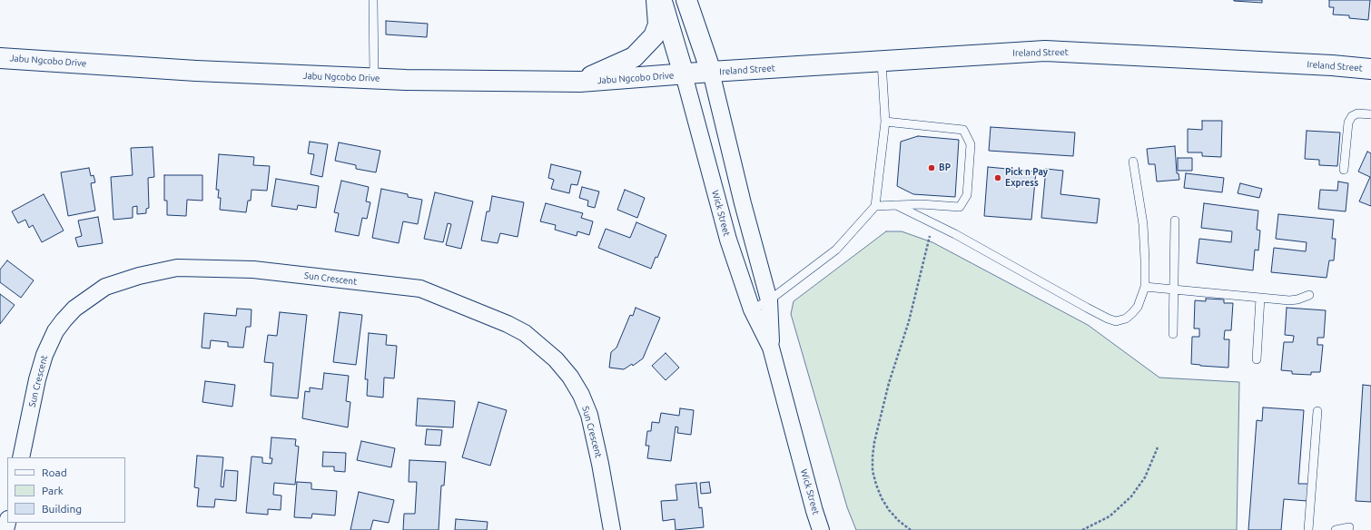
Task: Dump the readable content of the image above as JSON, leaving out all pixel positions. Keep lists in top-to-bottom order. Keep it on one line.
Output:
{"streets":{"main road":["Ireland Street","Jabu Ngcobo Drive"],"street":["Wick Street","Sun Crescent"]},"crossings":[["Ireland Street","Jabu Ngcobo Drive"],["Ireland Street","Wick Street"],["Jabu Ngcobo Drive","Wick Street"]],"places":["BP","Pick n Pay Express"],"legend":["Road","Park","Building"]}
